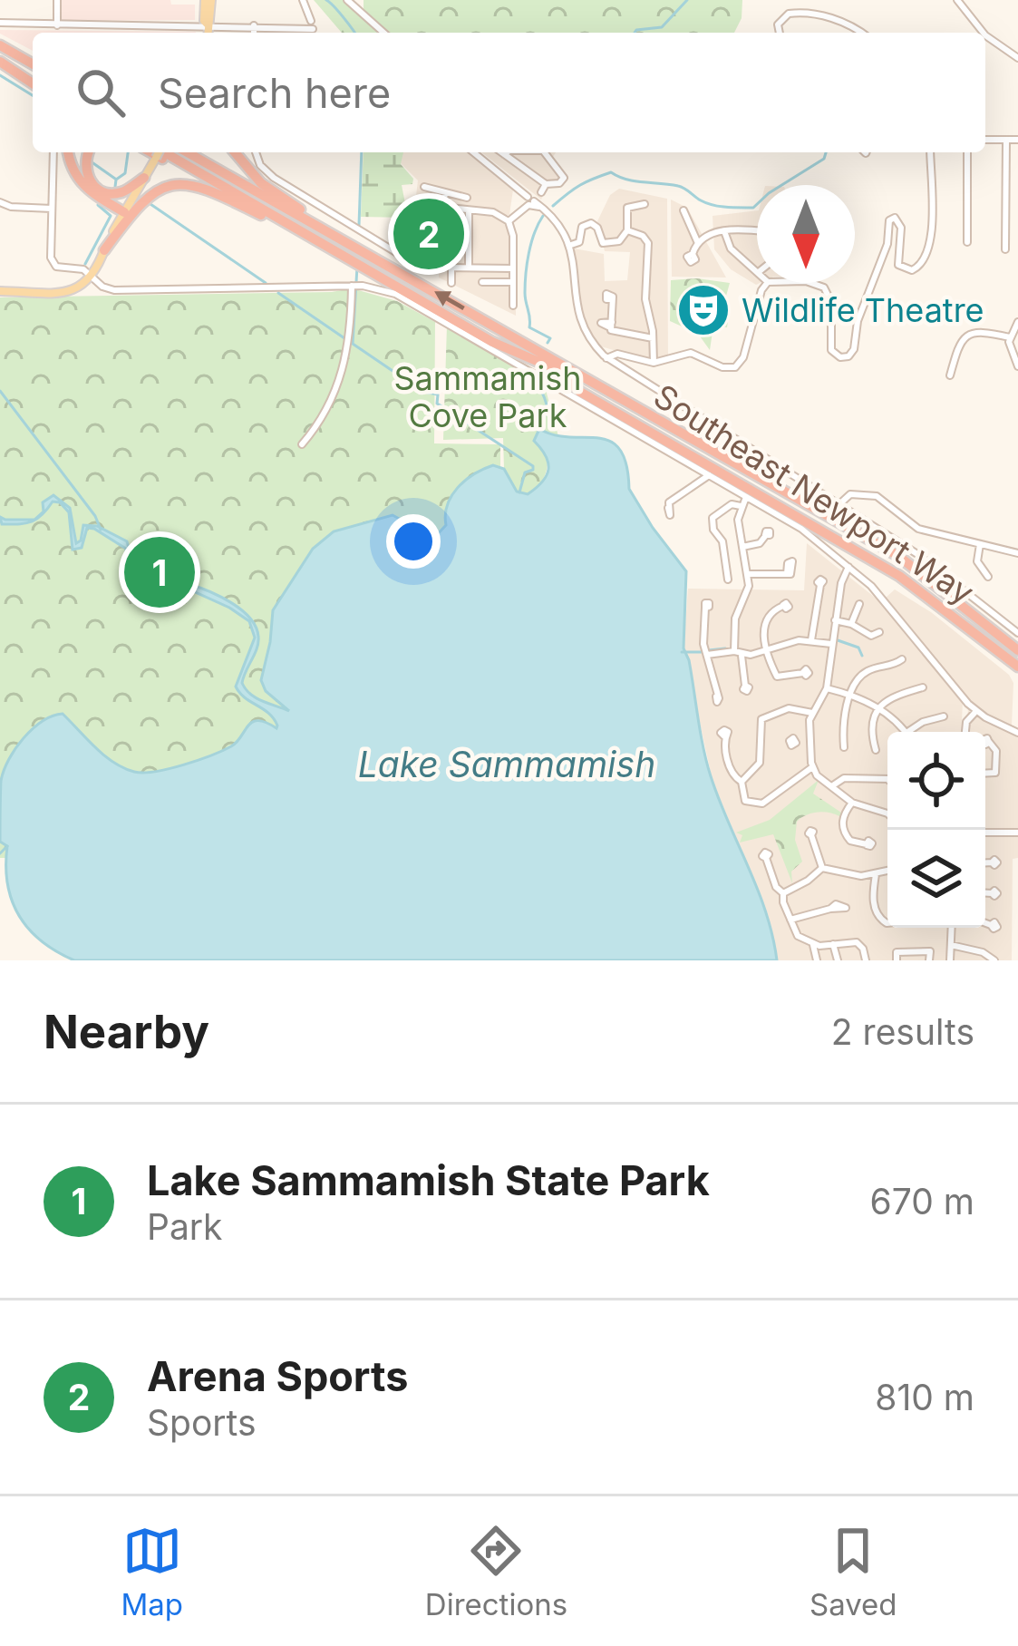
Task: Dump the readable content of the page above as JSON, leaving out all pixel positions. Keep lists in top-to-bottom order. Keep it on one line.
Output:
{"streets":{"street":["Southeast Newport Way"]},"water":["Lake Sammamish"],"parks":["Sammamish Cove Park"],"places":{"theatre":["Wildlife Theatre"]},"north":"bottom","page":{"search":"Search here","pins":["2","1"],"heading":["Nearby","2 results"],"list":[{"mark":"1","name":"Lake Sammamish State Park","note":"Park","value":"670 m"},{"mark":"2","name":"Arena Sports","note":"Sports","value":"810 m"}],"nav":["Map","Directions","Saved"]}}
